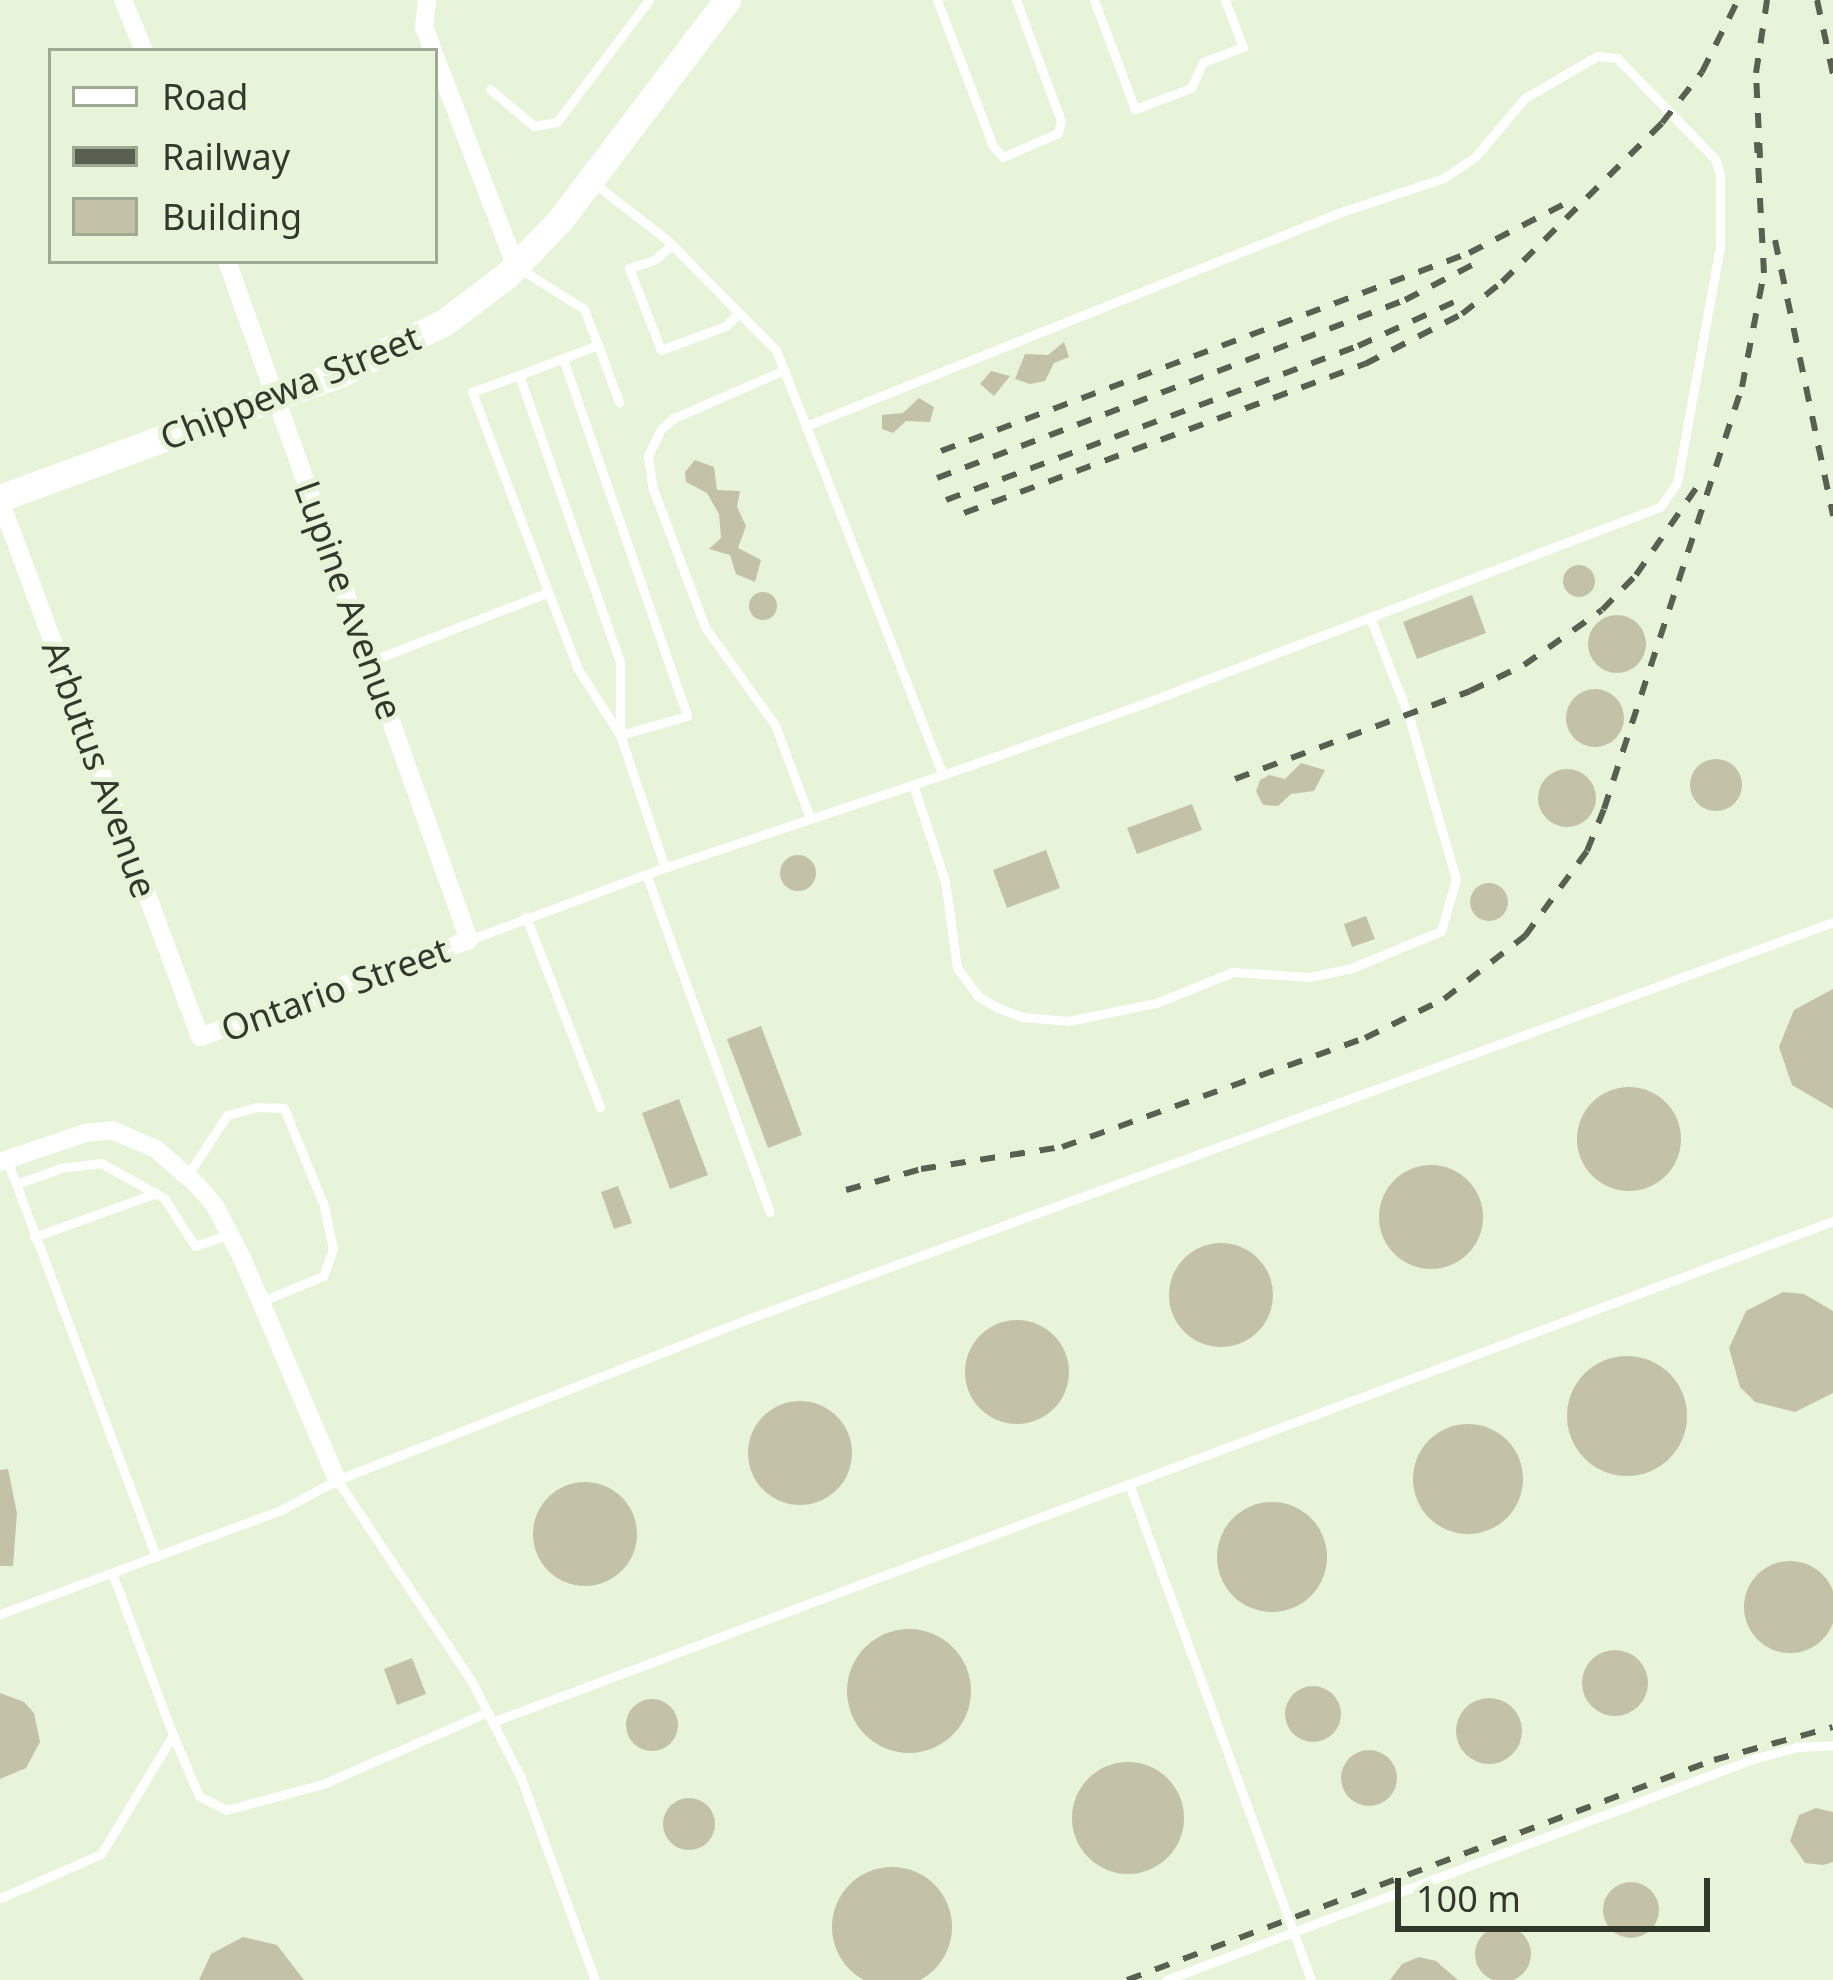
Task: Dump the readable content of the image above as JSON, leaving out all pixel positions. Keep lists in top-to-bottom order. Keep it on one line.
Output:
{"streets":{"main road":["Chippewa Street"],"street":["Lupine Avenue","Arbutus Avenue","Ontario Street"]},"crossings":[["Chippewa Street","Lupine Avenue"],["Chippewa Street","Arbutus Avenue"],["Lupine Avenue","Ontario Street"],["Arbutus Avenue","Ontario Street"]],"legend":["Road","Railway","Building"],"scale_bar":"100 m"}
